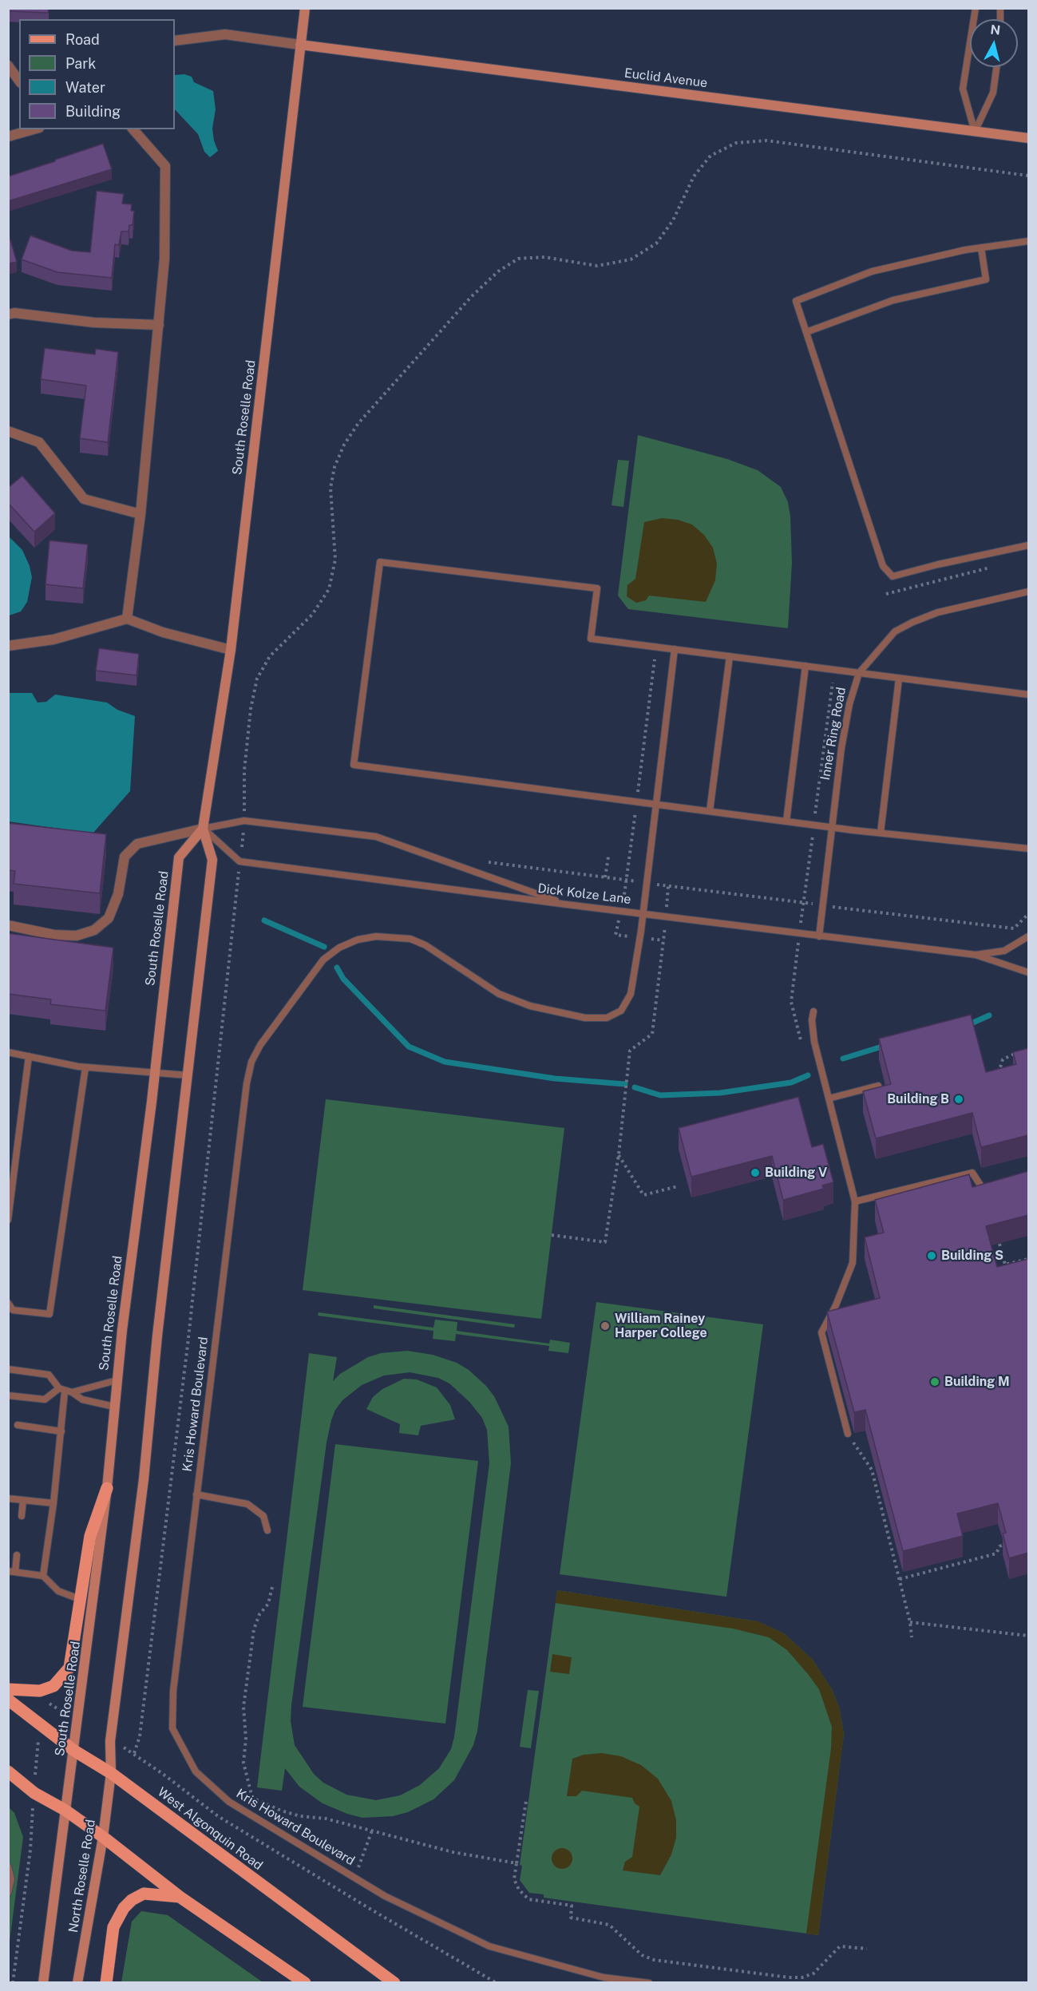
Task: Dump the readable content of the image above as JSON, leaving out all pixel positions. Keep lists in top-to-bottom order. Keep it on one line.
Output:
{"streets":{"main road":["Euclid Avenue","South Roselle Road","West Algonquin Road","North Roselle Road"],"lane":["Inner Ring Road","Dick Kolze Lane","Kris Howard Boulevard"]},"crossings":[["Euclid Avenue","South Roselle Road"],["South Roselle Road","Dick Kolze Lane"],["South Roselle Road","West Algonquin Road"],["South Roselle Road","North Roselle Road"],["Inner Ring Road","Dick Kolze Lane"],["Dick Kolze Lane","Kris Howard Boulevard"],["West Algonquin Road","North Roselle Road"]],"places":["Building B","Building V","Building S","William Rainey Harper College","Building M"],"legend":["Road","Park","Water","Building"],"north":"top"}
